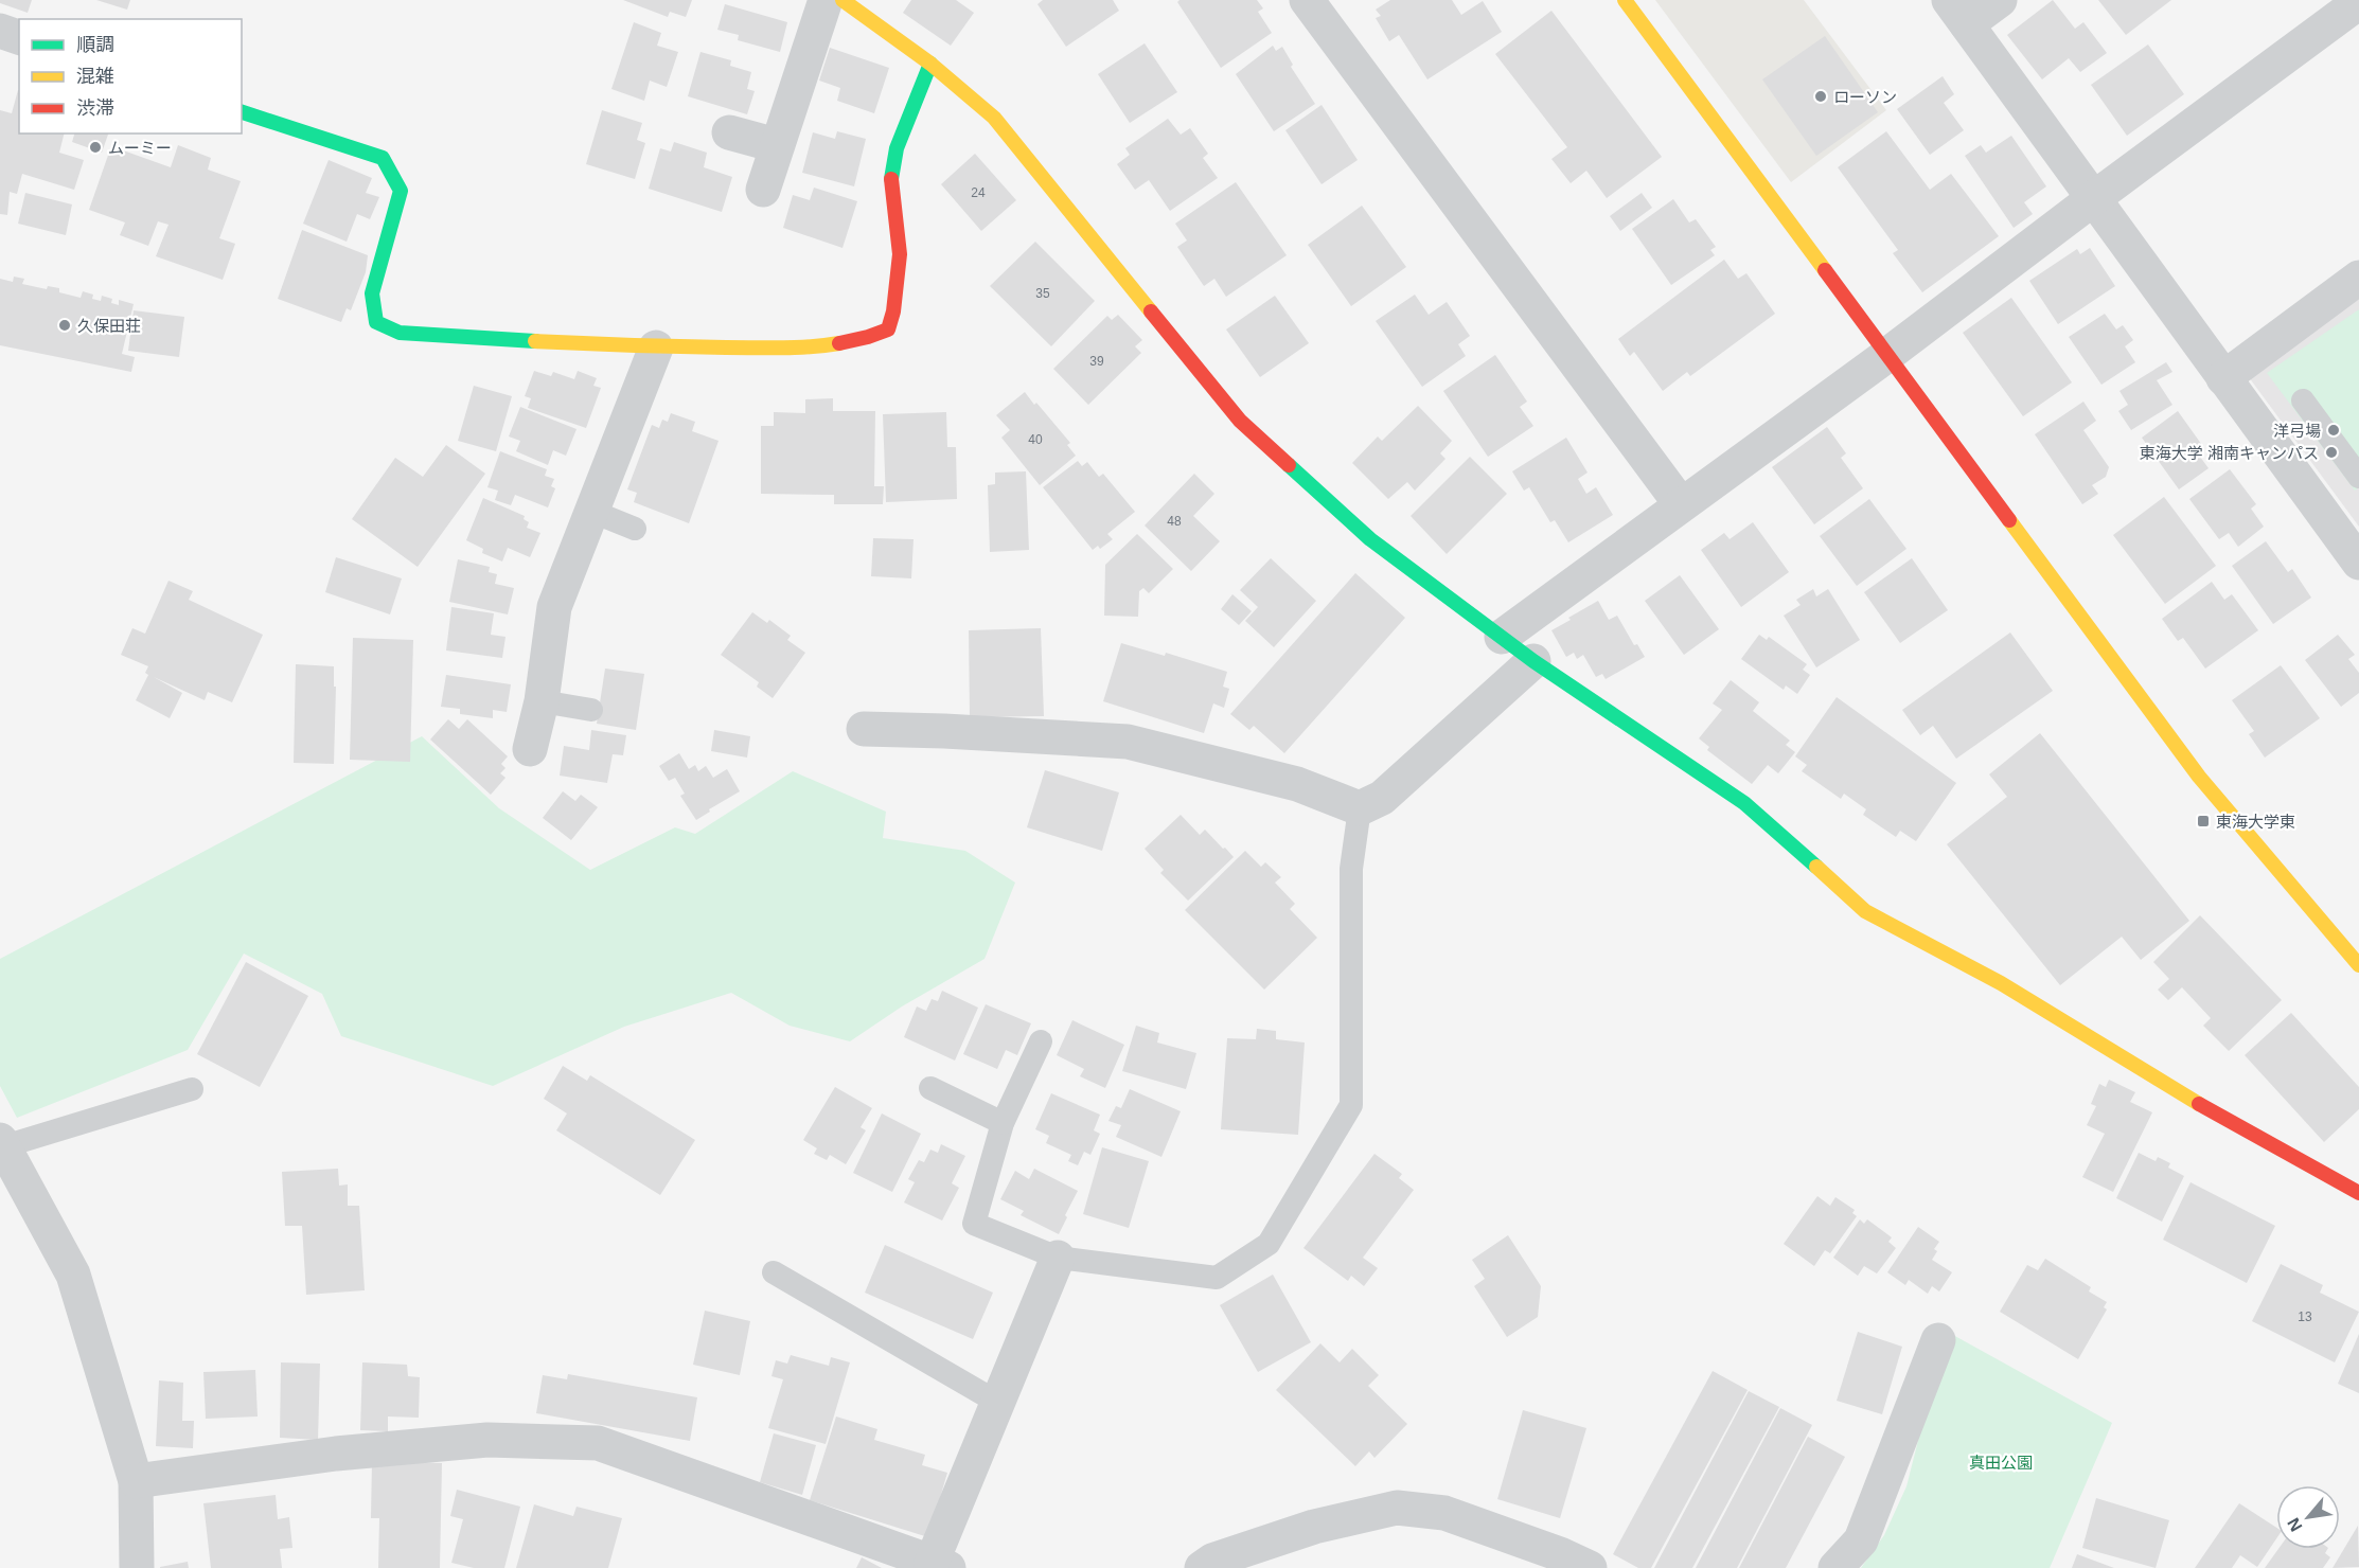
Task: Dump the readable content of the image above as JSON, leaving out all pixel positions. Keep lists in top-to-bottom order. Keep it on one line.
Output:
{"parks":["真田公園"],"places":{"other":["ローソン","ムーミー","久保田荘","洋弓場","東海大学 湘南キャンパス"],"transit":["東海大学東"]},"house_numbers":["24","35","39","40","48","13"],"legend":["順調","混雑","渋滞"],"north":"bottom left"}
